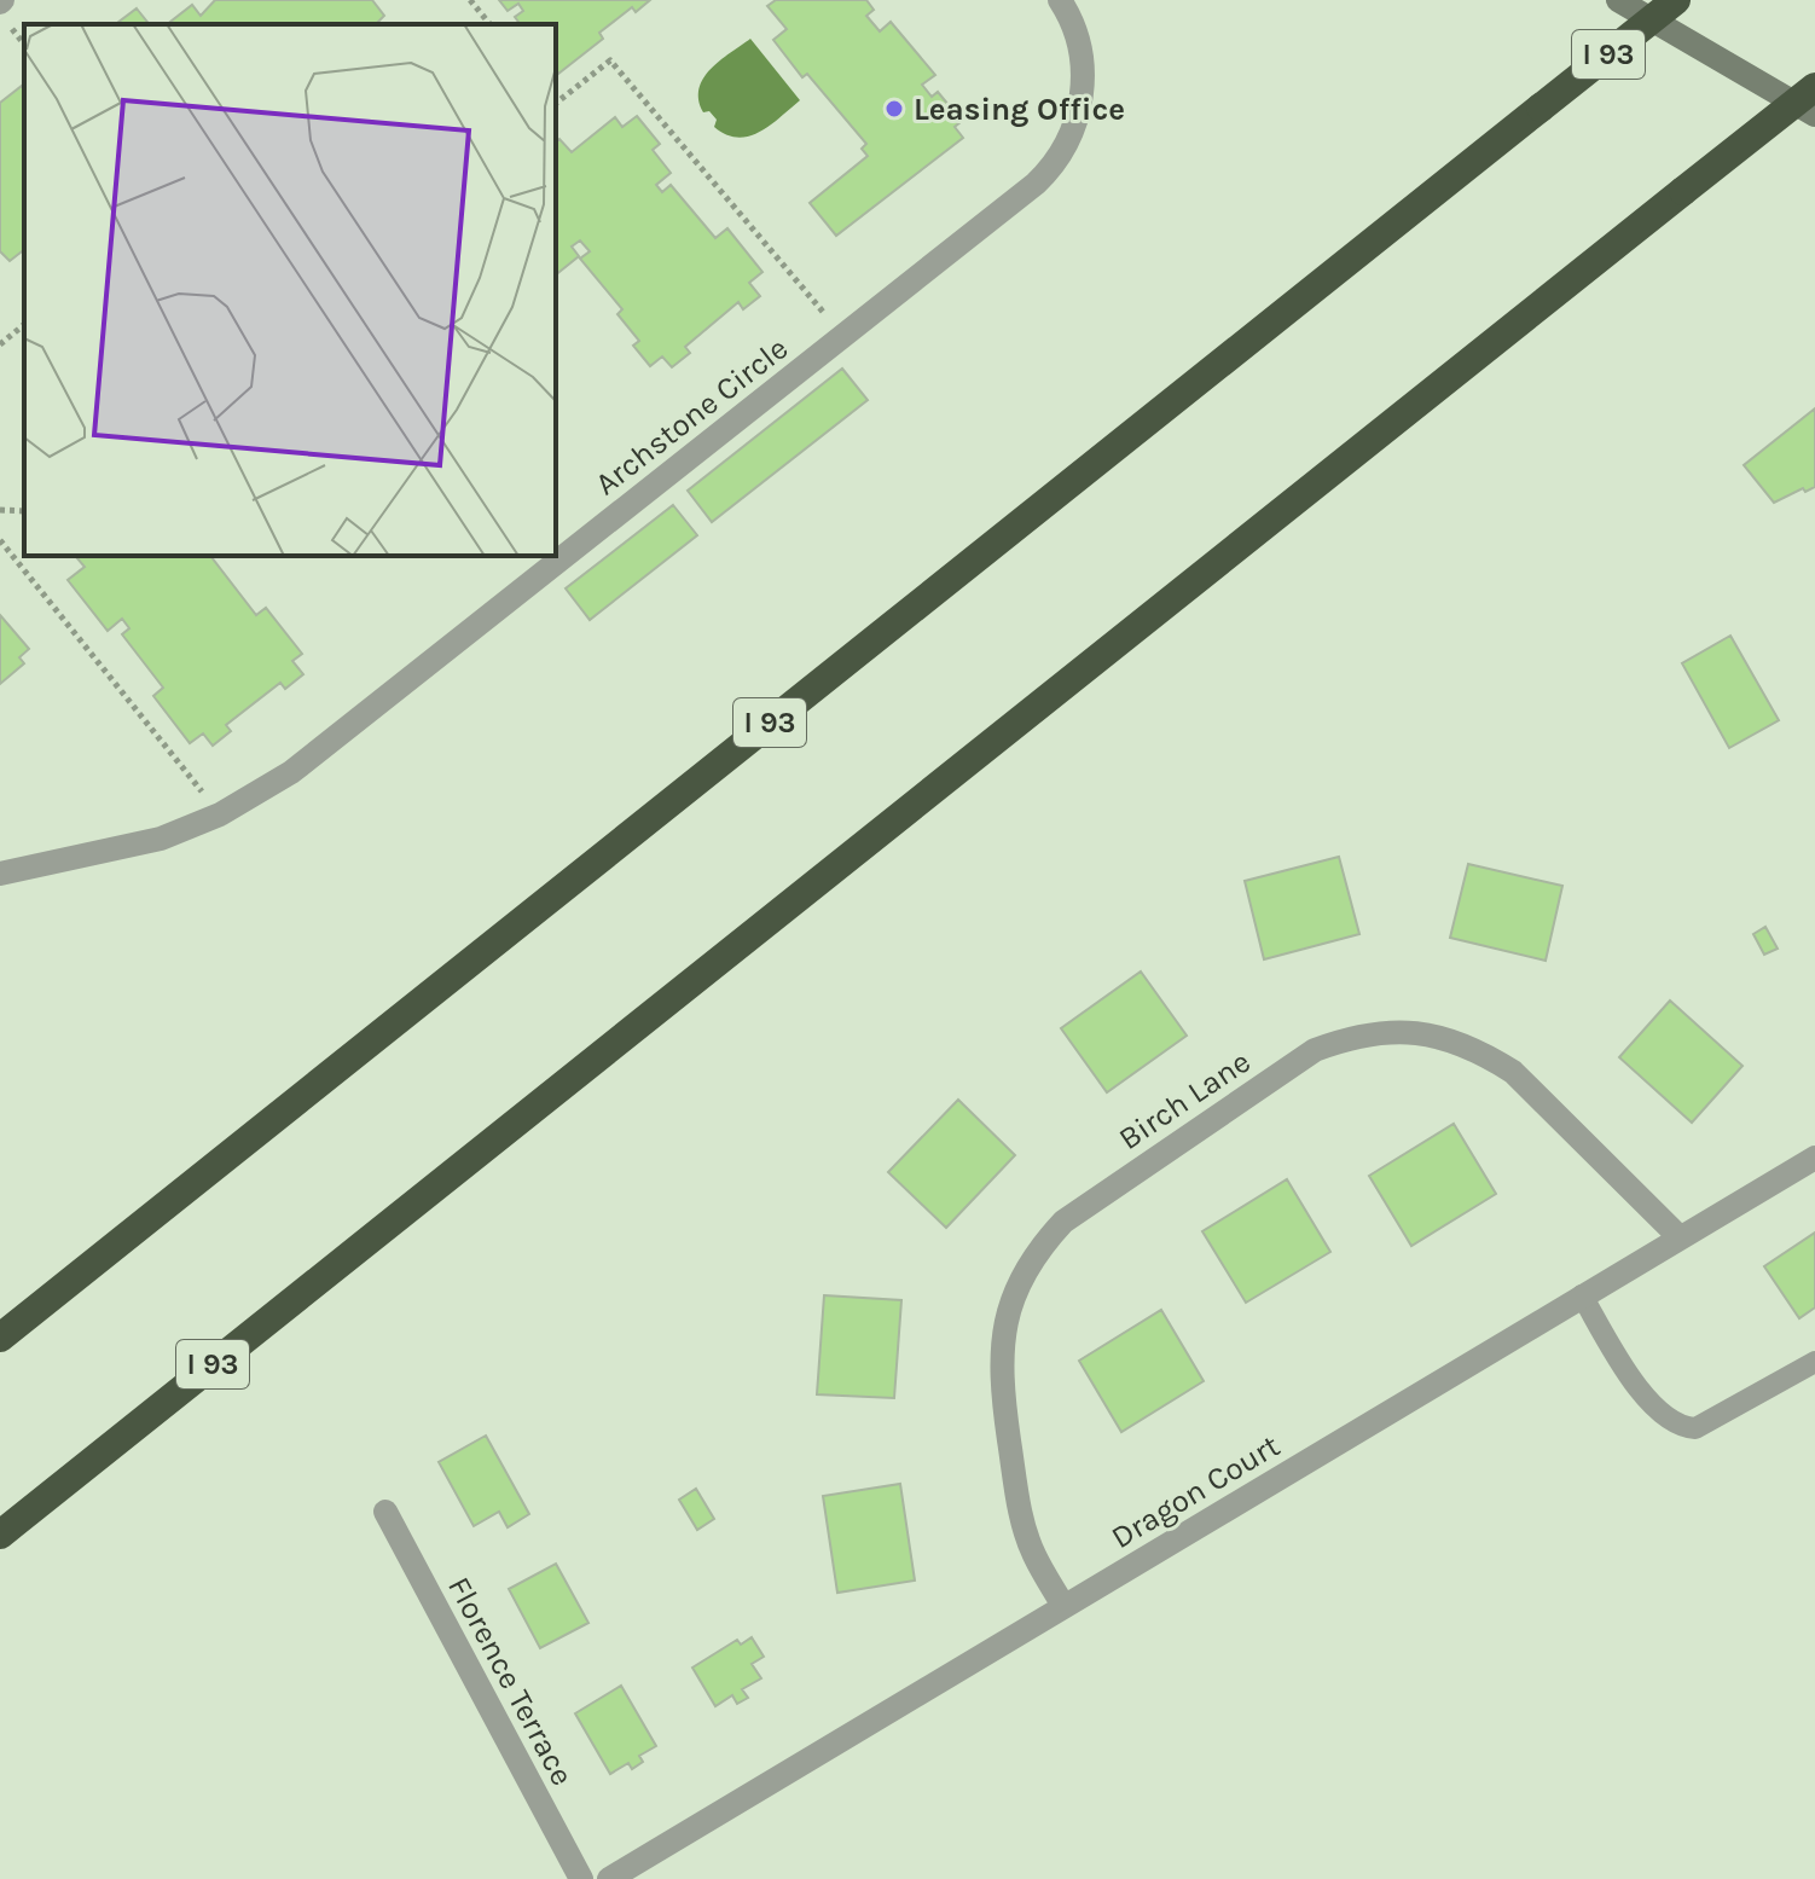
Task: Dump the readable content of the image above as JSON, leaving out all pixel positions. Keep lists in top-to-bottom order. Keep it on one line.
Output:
{"streets":{"highway":["I 93"],"street":["Archstone Circle","Birch Lane","Dragon Court","Florence Terrace"]},"crossings":[["Birch Lane","Dragon Court"]],"places":["Leasing Office"]}
